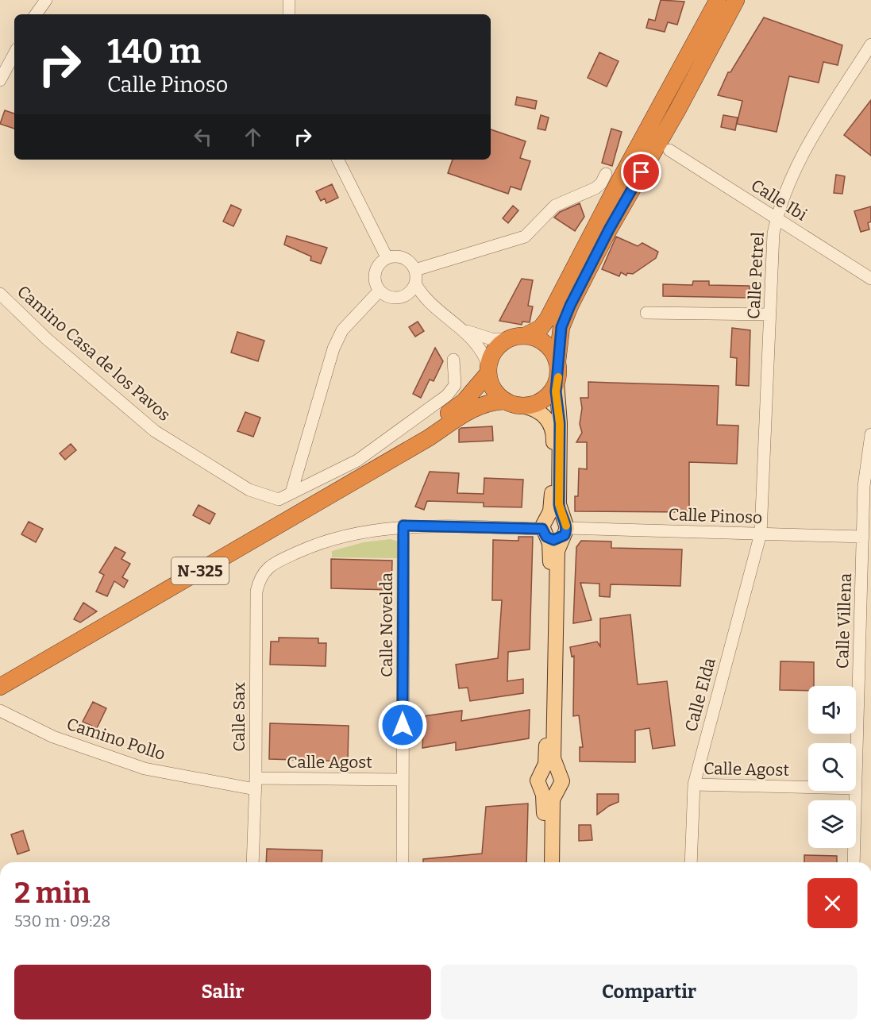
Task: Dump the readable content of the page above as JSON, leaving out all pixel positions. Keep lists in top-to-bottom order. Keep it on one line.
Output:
{"streets":{"highway":["N-325"],"street":["Calle Ibi","Calle Petrel","Camino Casa de los Pavos","Calle Pinoso","Calle Villena","Calle Novelda","Calle Elda","Calle Sax","Camino Pollo","Calle Agost"]},"crossings":[["Calle Ibi","Calle Petrel"],["Calle Petrel","Calle Pinoso"],["Calle Petrel","Calle Elda"],["Calle Pinoso","Calle Villena"],["Calle Pinoso","Calle Elda"],["Calle Novelda","Calle Sax"],["Calle Novelda","Calle Agost"],["Calle Elda","Calle Agost"],["Calle Sax","Camino Pollo"],["Calle Sax","Calle Agost"],["Camino Pollo","Calle Agost"]],"page":{"turn":["140 m","Calle Pinoso"],"heading":["2 min","530 m · 09:28"],"buttons":["Salir","Compartir"]}}
